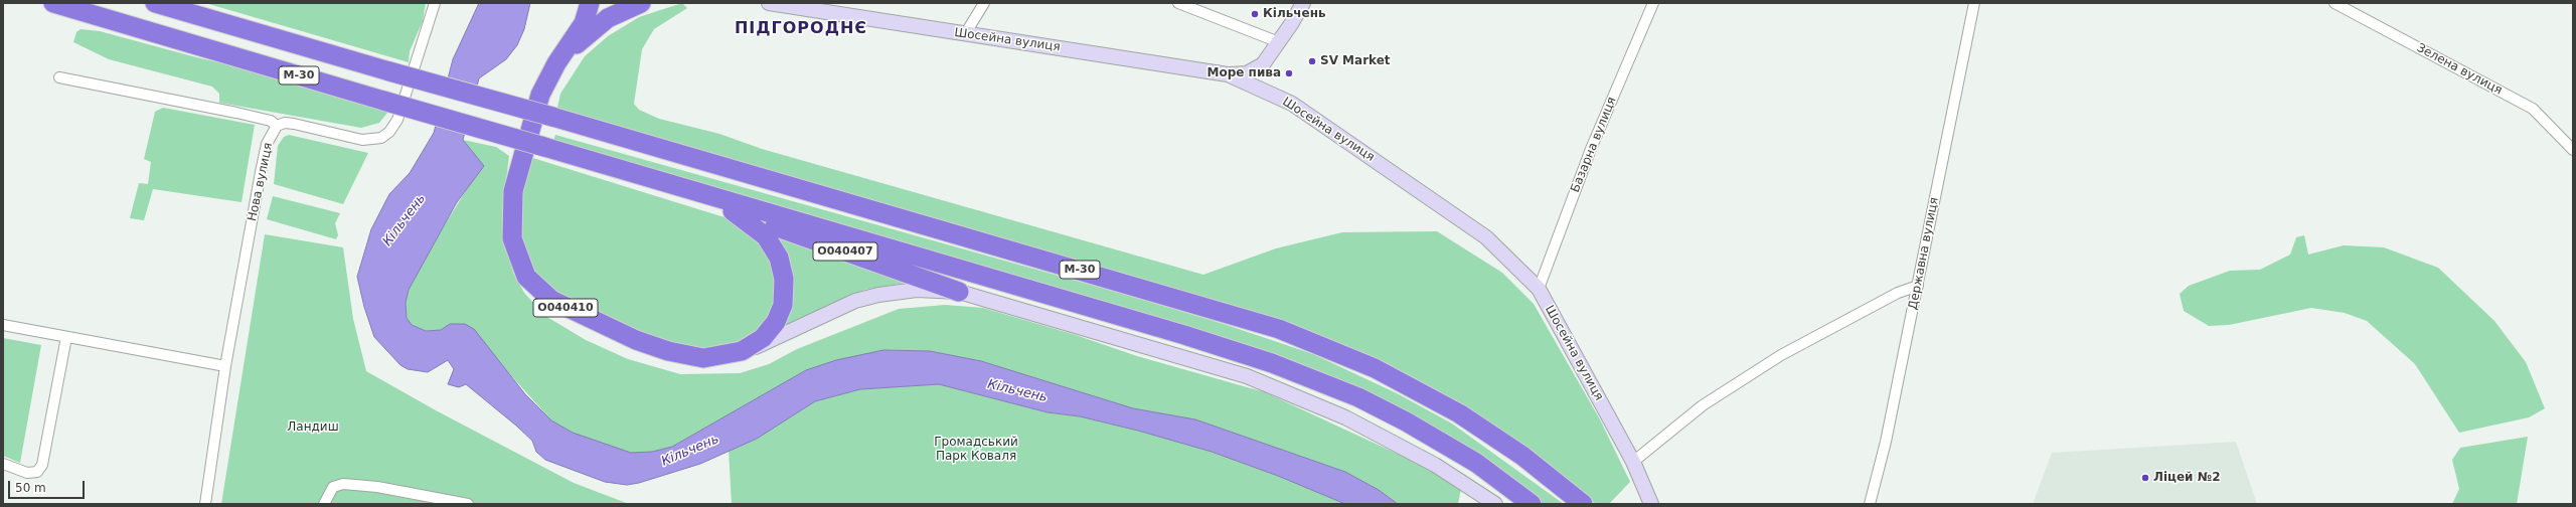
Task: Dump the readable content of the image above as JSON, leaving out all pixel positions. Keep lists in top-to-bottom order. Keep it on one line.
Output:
{"streets":{"highway":["М-30","О040407","О040410"],"street":["Шосейна вулиця","Зелена вулиця","Базарна вулиця","Нова вулиця","Державна вулиця"]},"crossings":[["Шосейна вулиця","Базарна вулиця"],["М-30","О040410"],["О040407","О040410"]],"districts":["ПІДГОРОДНЄ"],"water":["Кільчень"],"parks":["Ландиш","Громадський Парк Коваля"],"places":["Кільчень","SV Market","Море пива","Ліцей №2"],"scale_bar":"50 m"}
